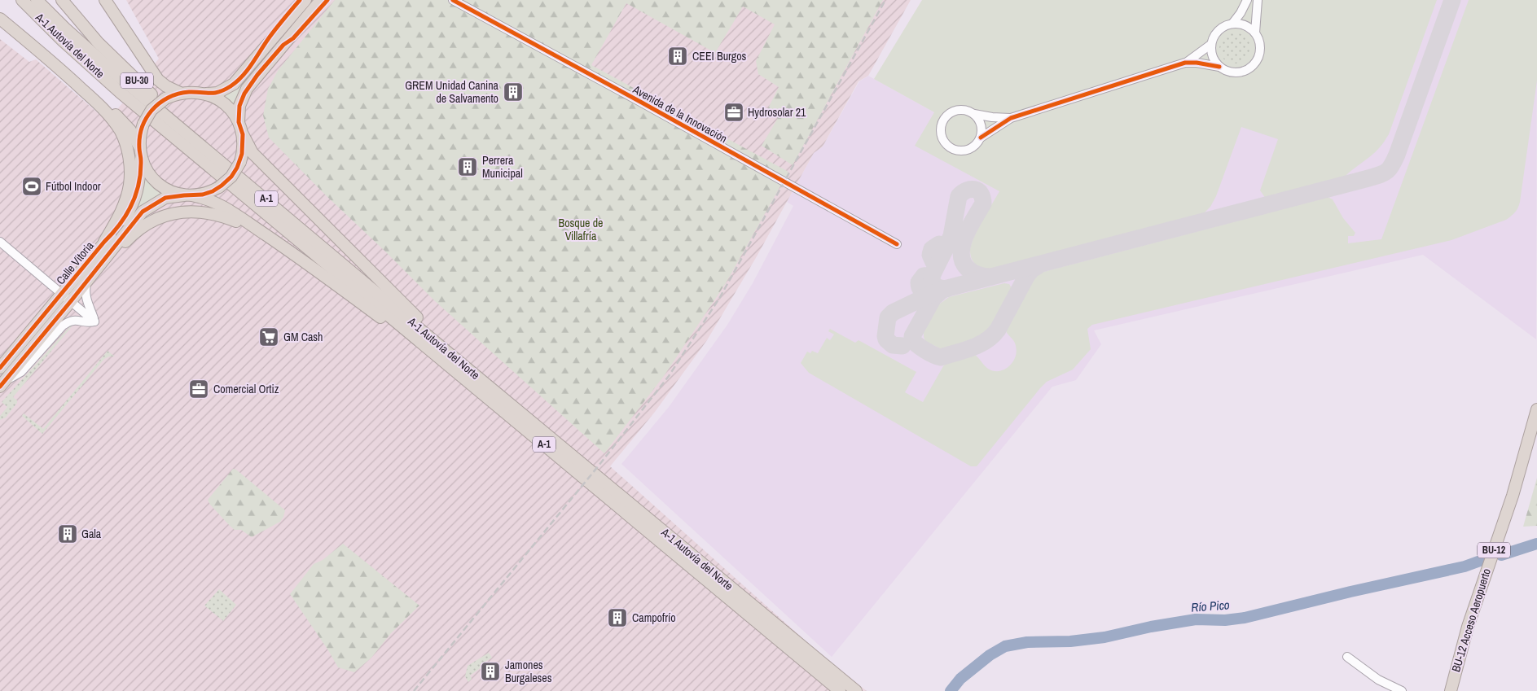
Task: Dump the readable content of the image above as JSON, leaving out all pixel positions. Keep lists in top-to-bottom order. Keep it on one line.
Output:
{"streets":{"highway":["A-1 Autovía del Norte","BU-30","A-1","Calle Vitoria","BU-12","BU-12 Acceso Aeropuerto"],"street":["Avenida de la Innovación"]},"crossings":[["A-1 Autovía del Norte","BU-30"],["A-1 Autovía del Norte","A-1"],["A-1","Calle Vitoria"]],"water":["Río Pico"],"parks":["Bosque de Villafría"],"places":{"building":["CEEI Burgos","GREM Unidad Canina de Salvamento","Perrera Municipal","Gala","Campofrío","Jamones Burgaleses"],"office":["Hydrosolar 21","Comercial Ortiz"],"sports":["Fútbol Indoor"],"supermarket":["GM Cash"]}}
